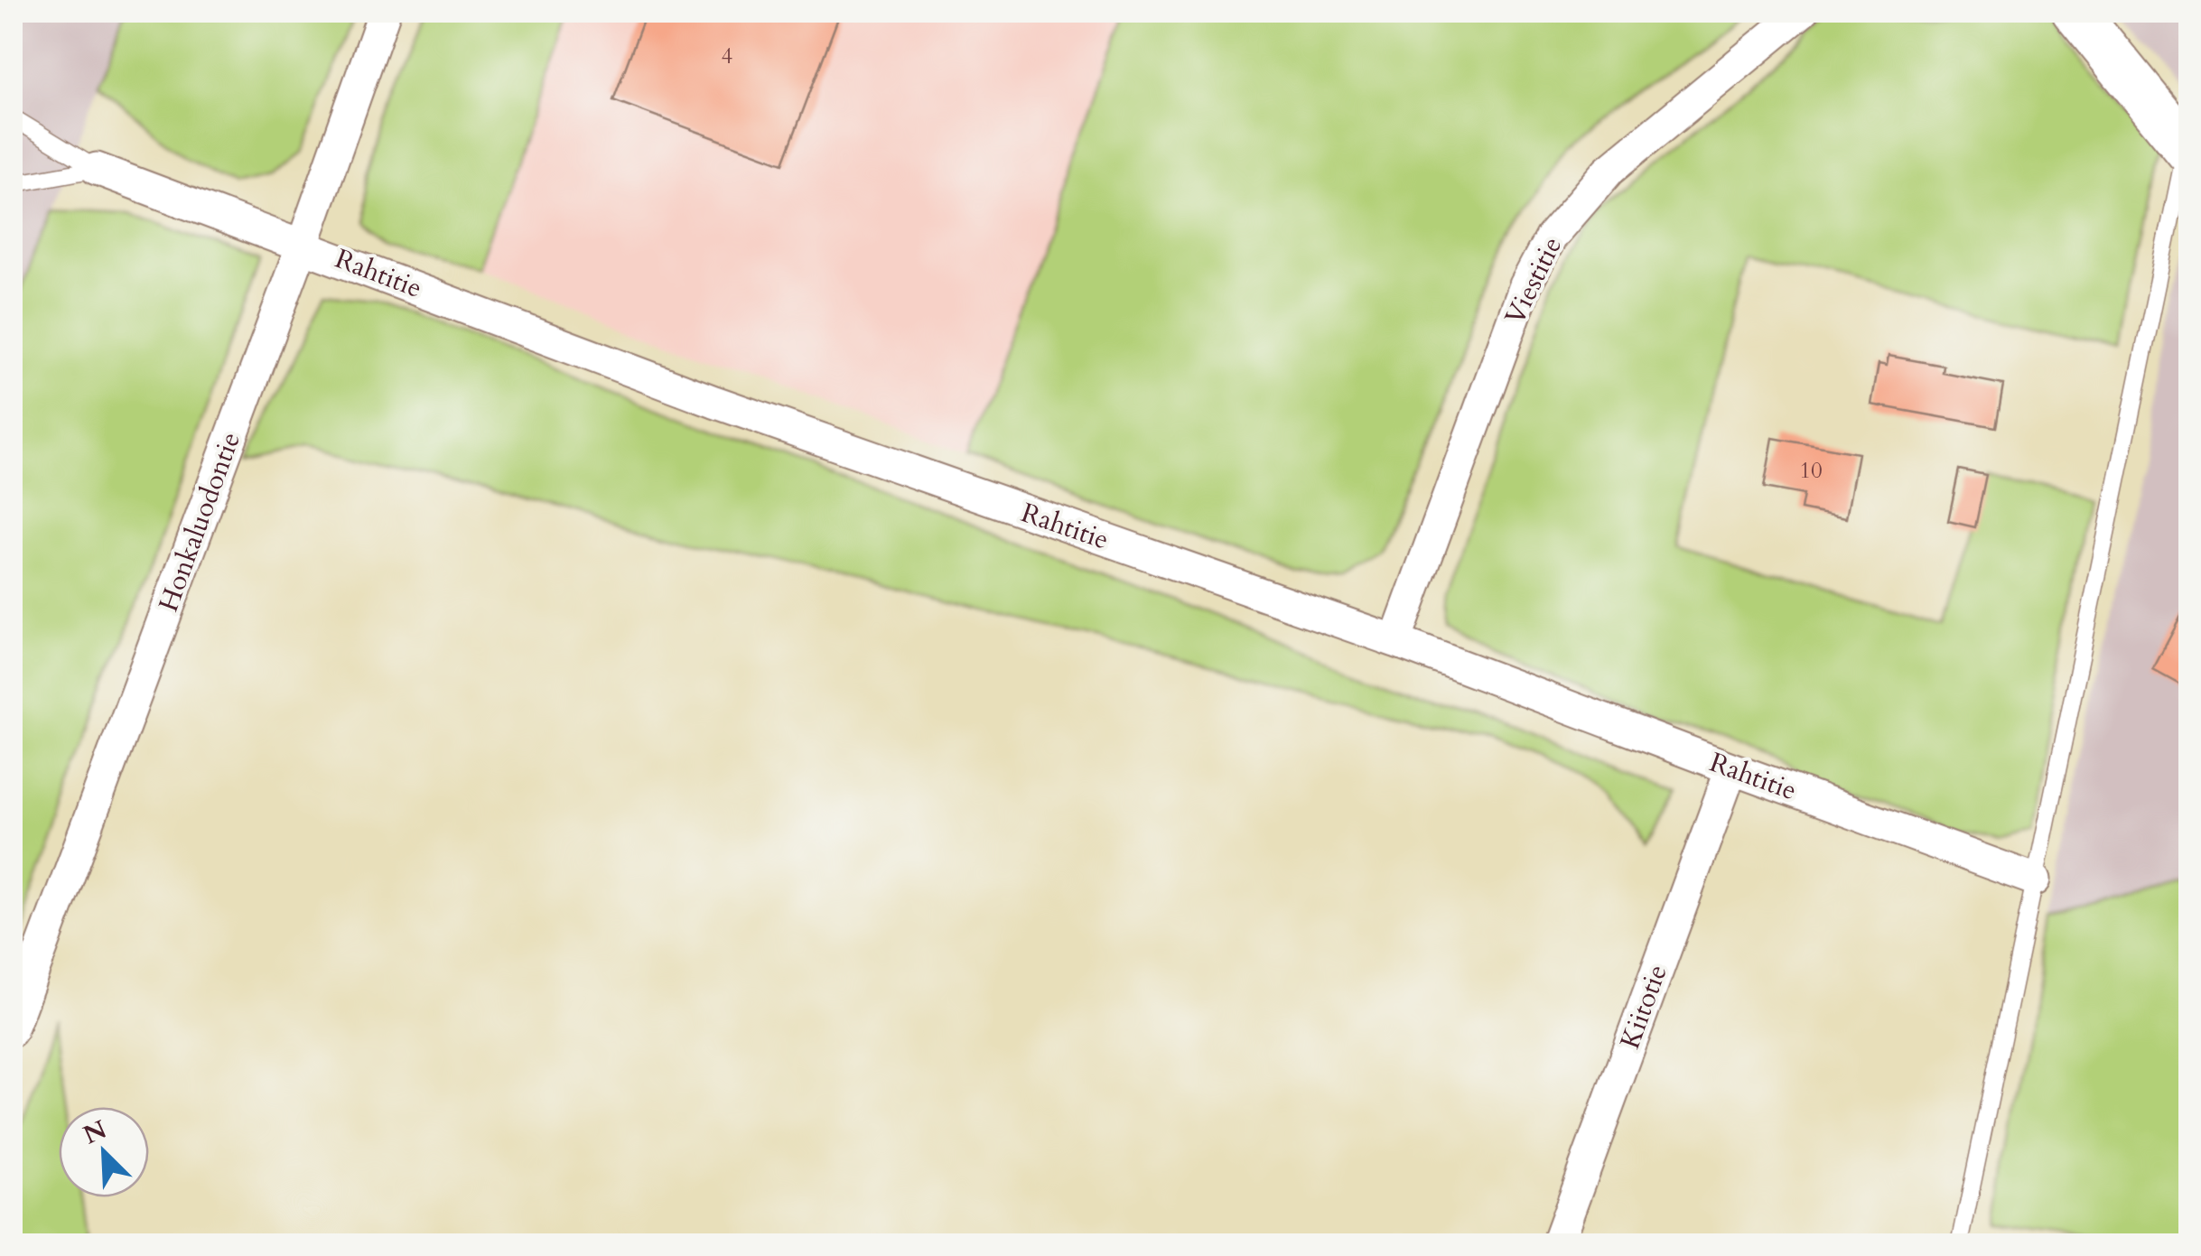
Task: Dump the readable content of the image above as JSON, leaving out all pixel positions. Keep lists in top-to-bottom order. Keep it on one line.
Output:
{"streets":{"street":["Rahtitie","Viestitie","Honkaluodontie","Kiitotie"]},"crossings":[["Rahtitie","Viestitie"],["Rahtitie","Honkaluodontie"],["Rahtitie","Kiitotie"]],"house_numbers":["4","10"],"north":"top left"}
